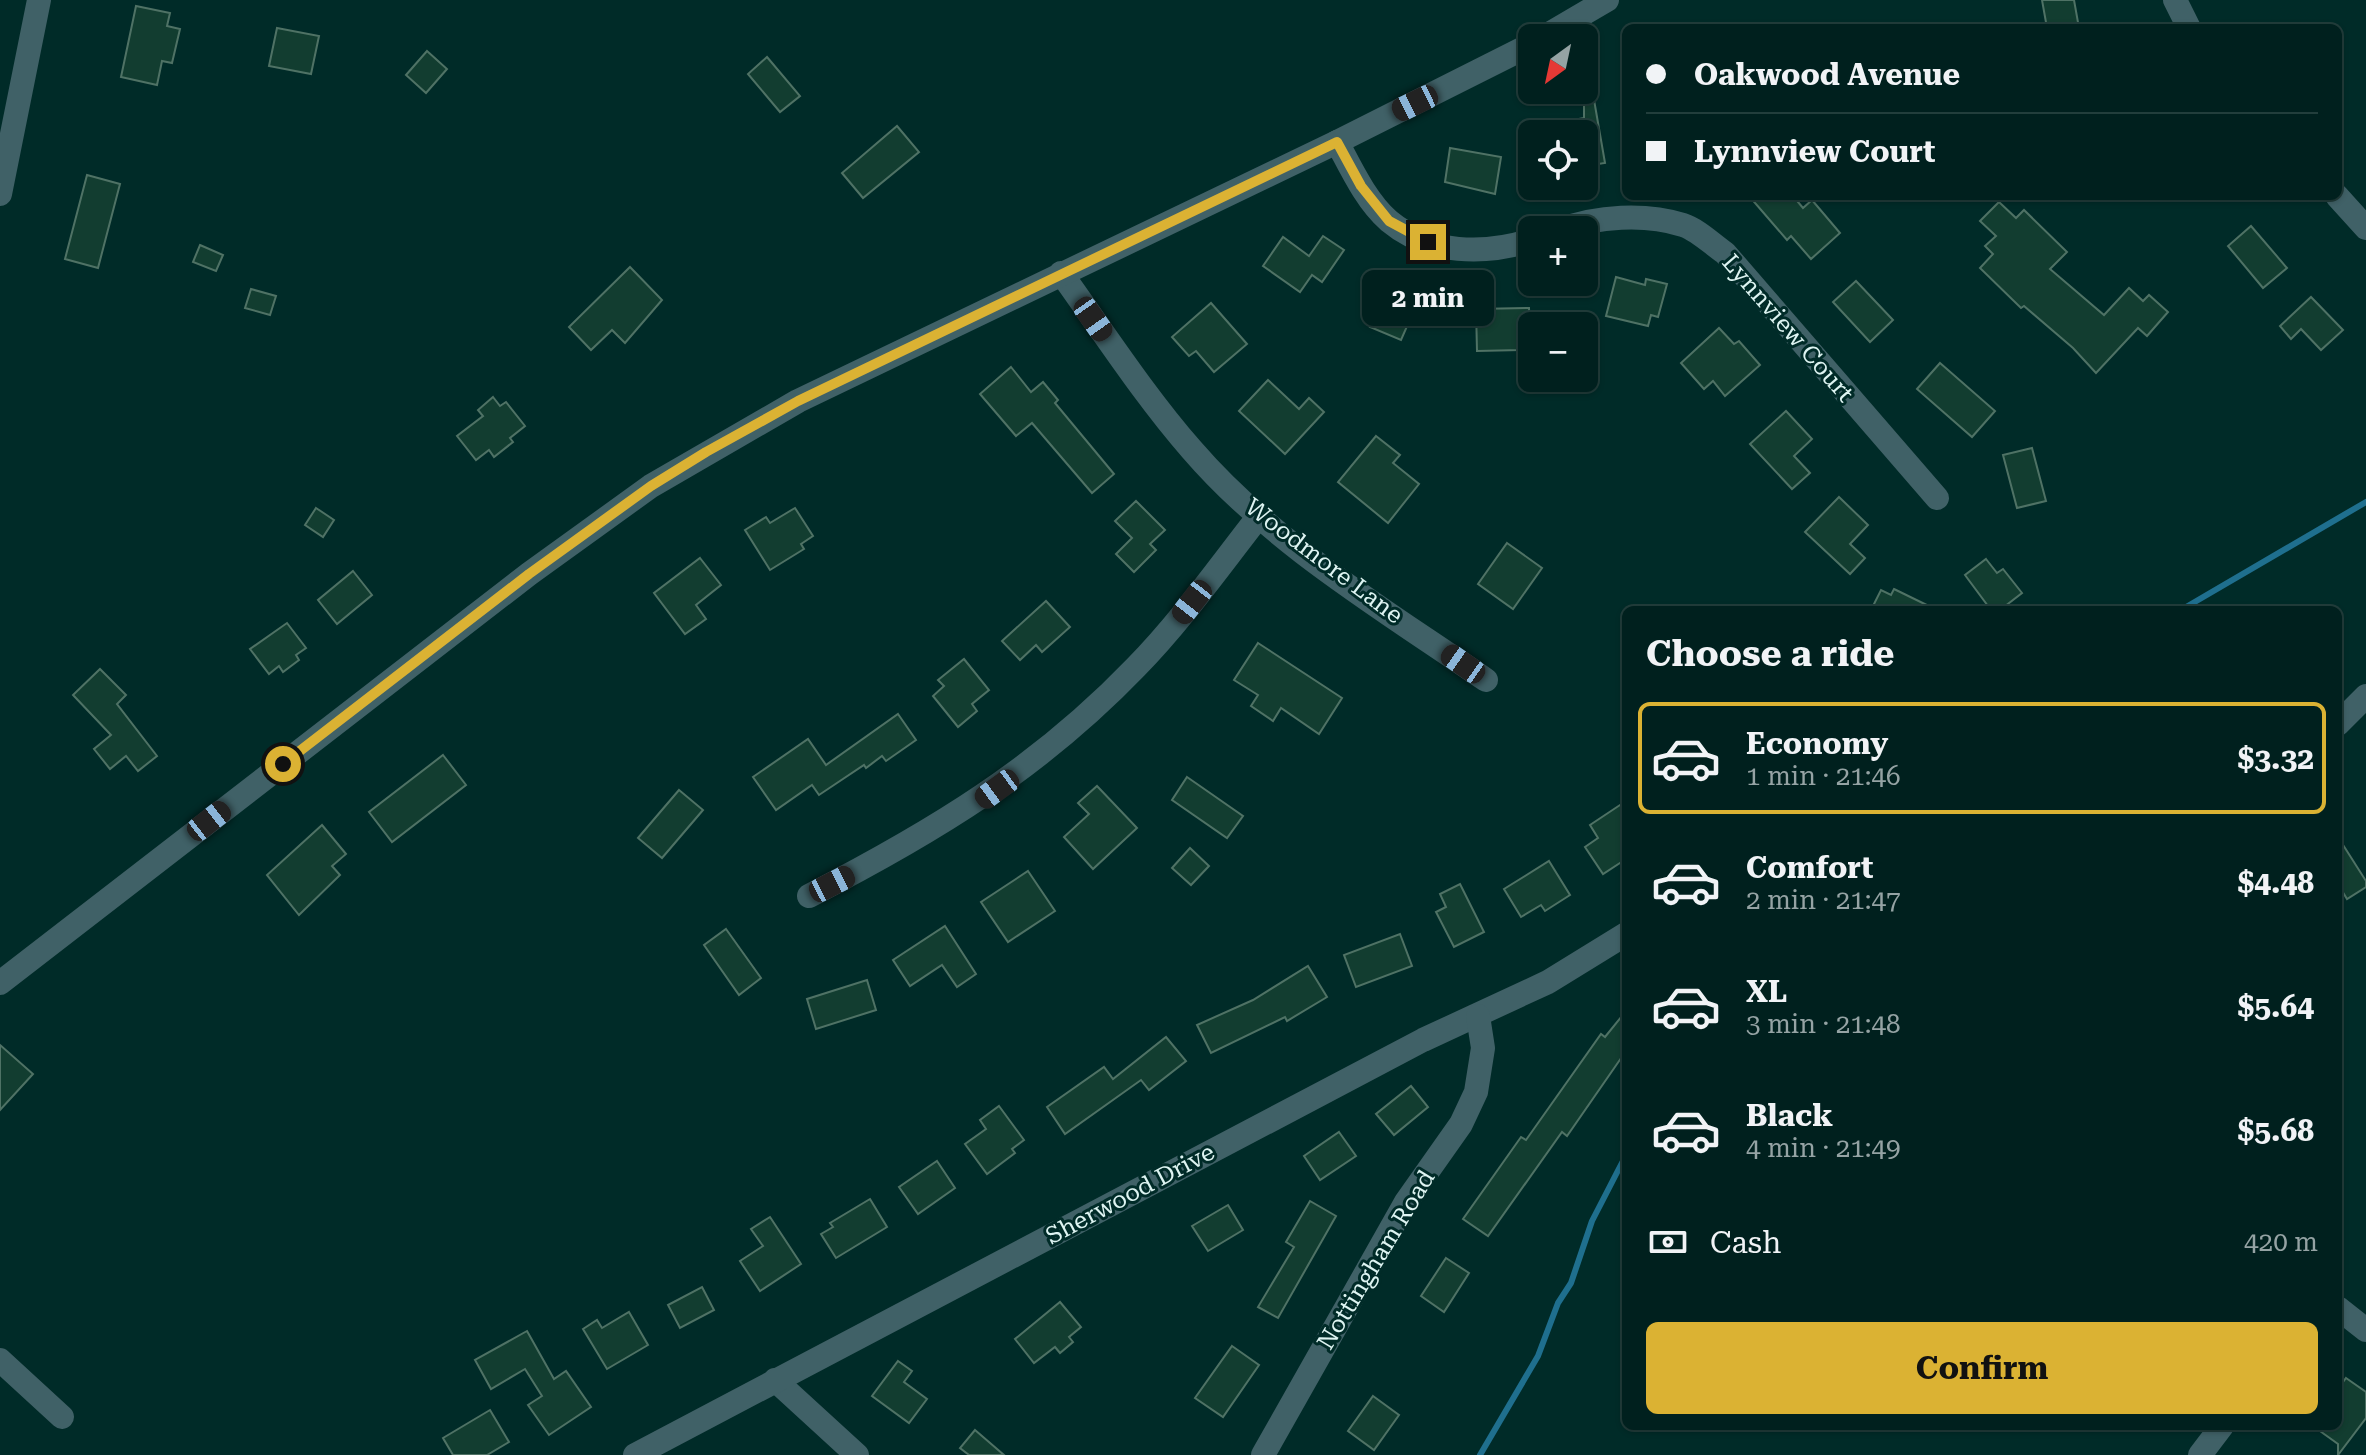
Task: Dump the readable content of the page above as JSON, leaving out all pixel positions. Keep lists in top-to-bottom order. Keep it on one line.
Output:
{"streets":{"street":["Lynnview Court","Woodmore Lane","Sherwood Drive","Nottingham Road"]},"crossings":[["Sherwood Drive","Nottingham Road"]],"north":"bottom left","page":{"map_buttons":["+","−"],"banner":["Oakwood Avenue","Lynnview Court"],"bubble":"2 min","heading":"Choose a ride","list":[{"name":"Economy","note":"1 min · 21:46","value":"$3.32"},{"name":"Comfort","note":"2 min · 21:47","value":"$4.48"},{"name":"XL","note":"3 min · 21:48","value":"$5.64"},{"name":"Black","note":"4 min · 21:49","value":"$5.68"}],"pay":["Cash","420 m"],"buttons":"Confirm"}}
